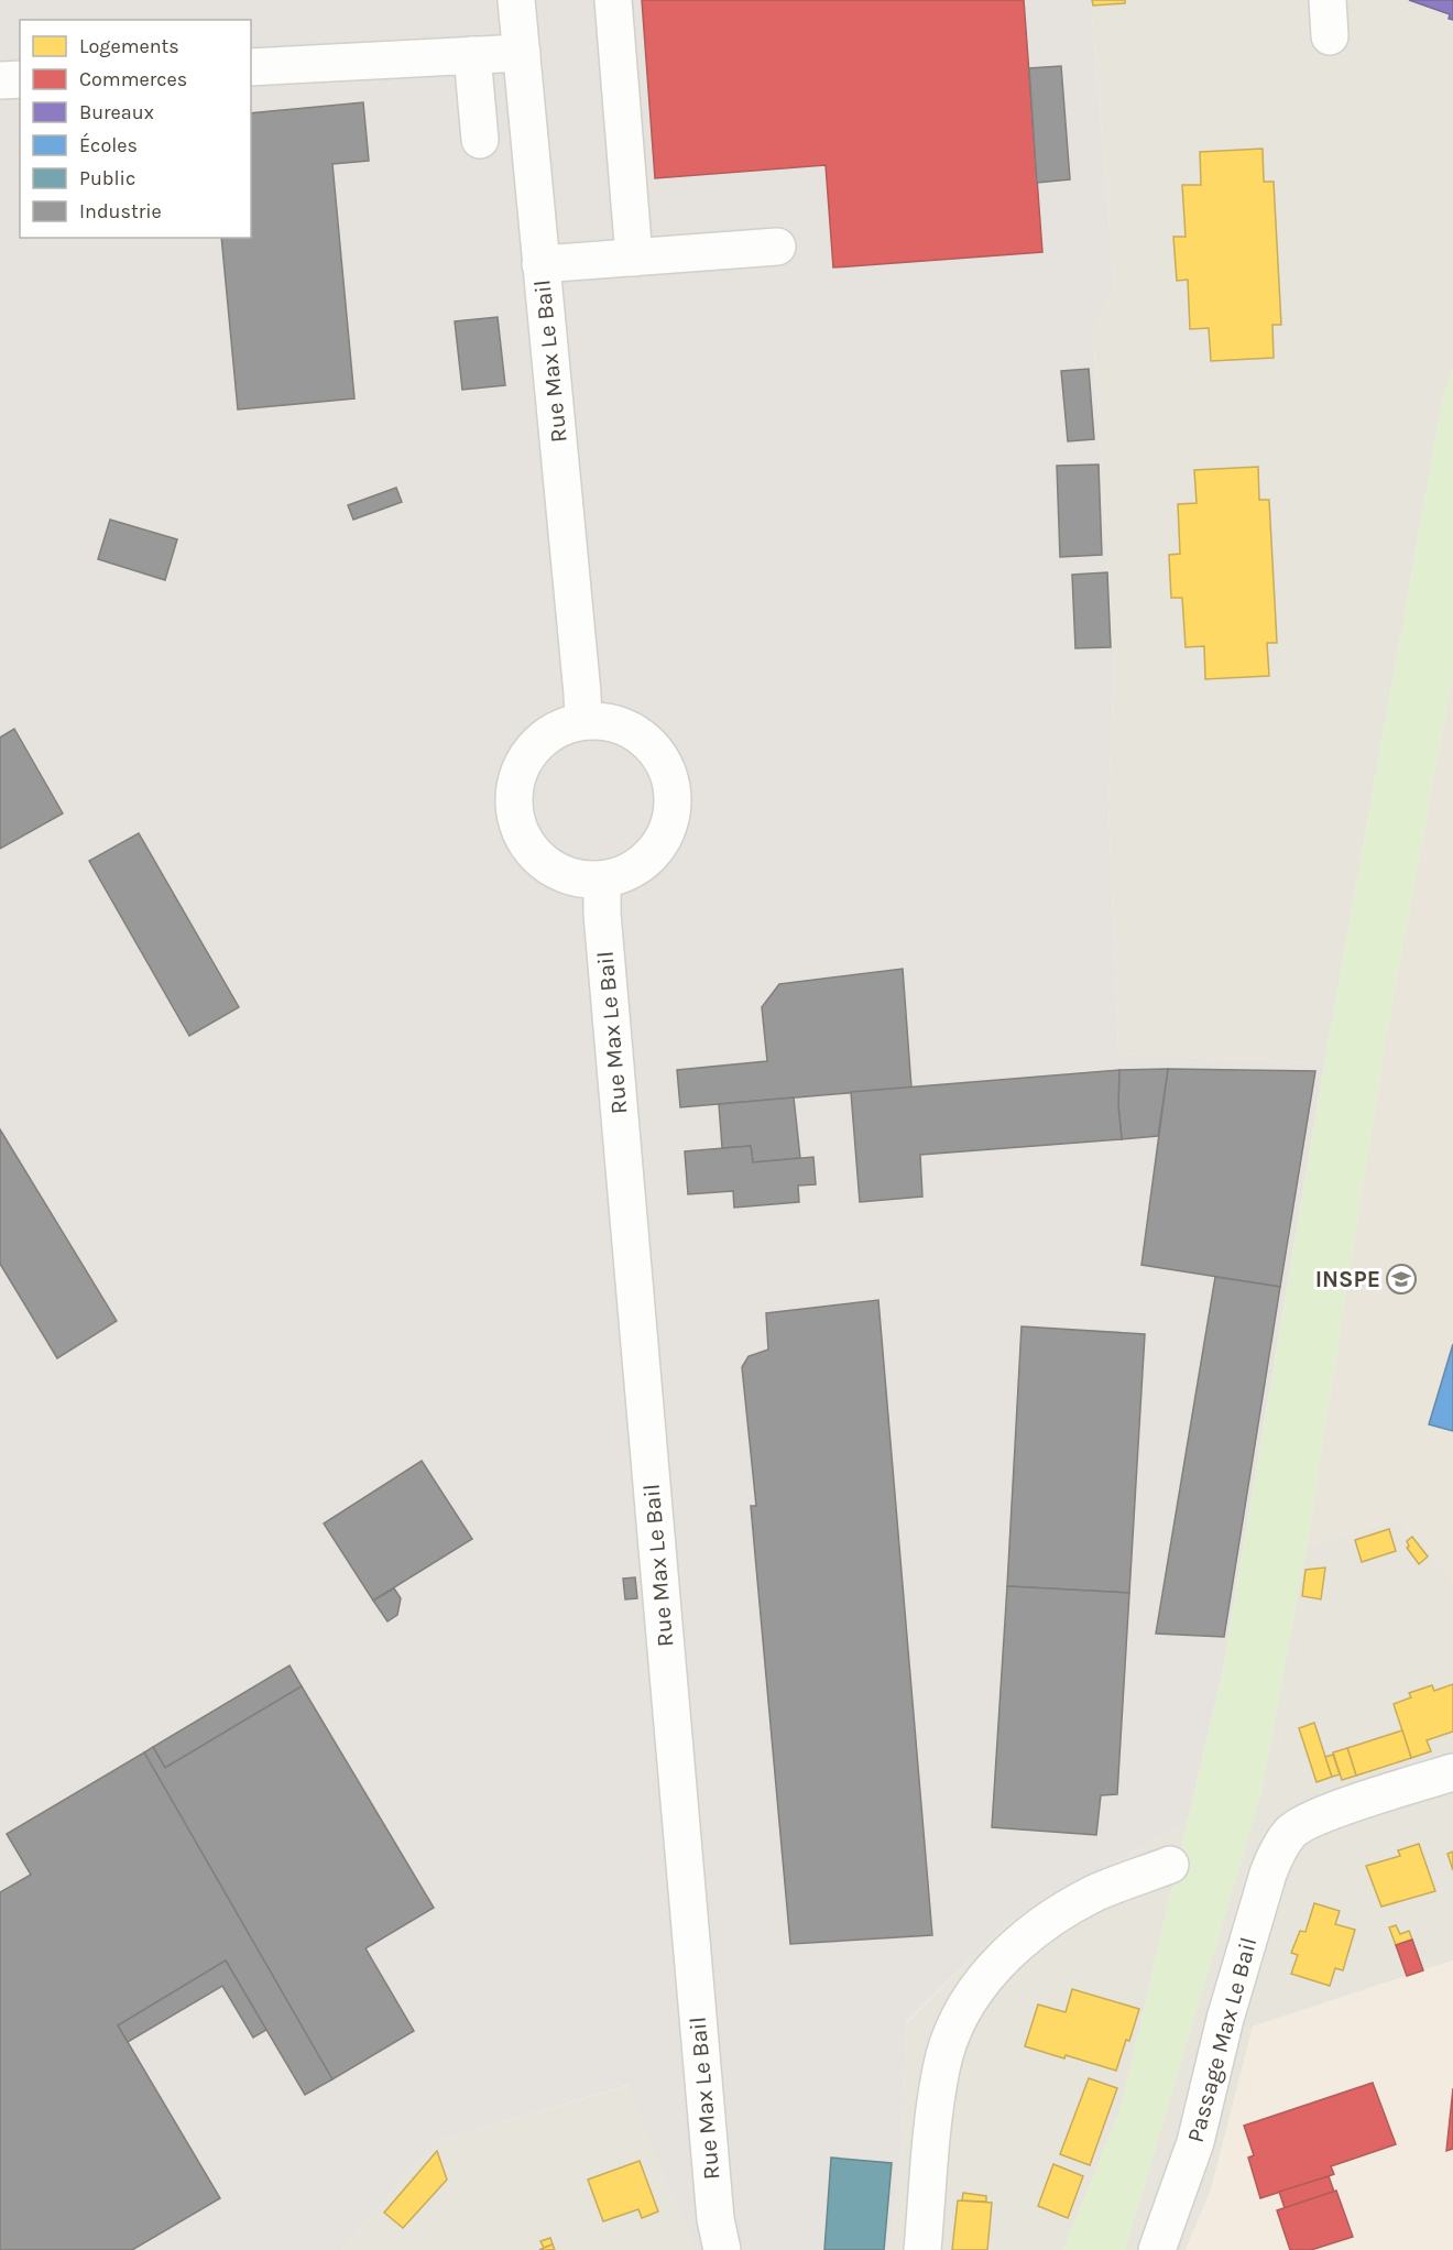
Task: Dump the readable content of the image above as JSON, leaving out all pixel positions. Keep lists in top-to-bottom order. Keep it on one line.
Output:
{"streets":{"street":["Rue Max Le Bail","Passage Max Le Bail"]},"places":{"school or university":["INSPE"]},"legend":["Logements","Commerces","Bureaux","Écoles","Public","Industrie"]}
